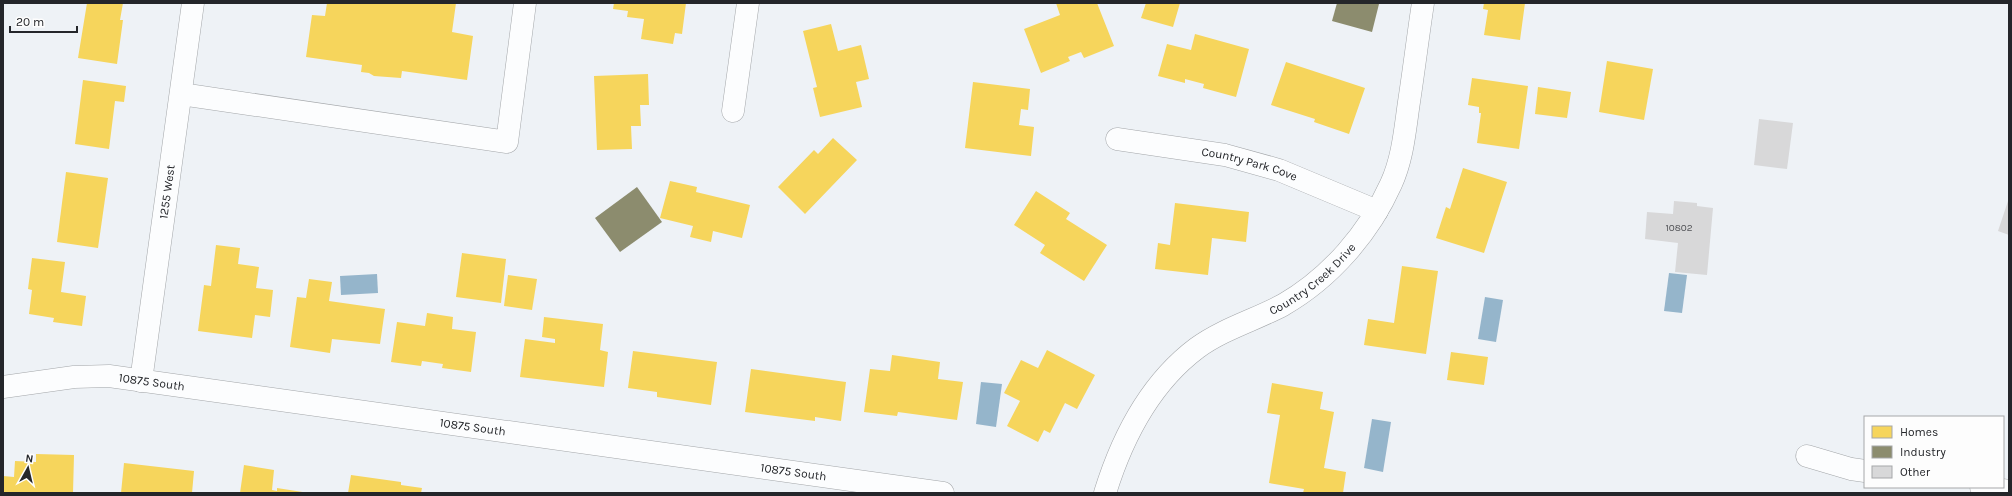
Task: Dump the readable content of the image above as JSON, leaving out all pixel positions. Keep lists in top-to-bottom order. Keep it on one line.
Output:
{"streets":{"street":["Country Park Cove","1255 West","Country Creek Drive","10875 South"]},"crossings":[["Country Park Cove","Country Creek Drive"],["1255 West","10875 South"]],"house_numbers":["10802"],"legend":["Homes","Industry","Other"],"scale_bar":"20 m","north":"top"}
